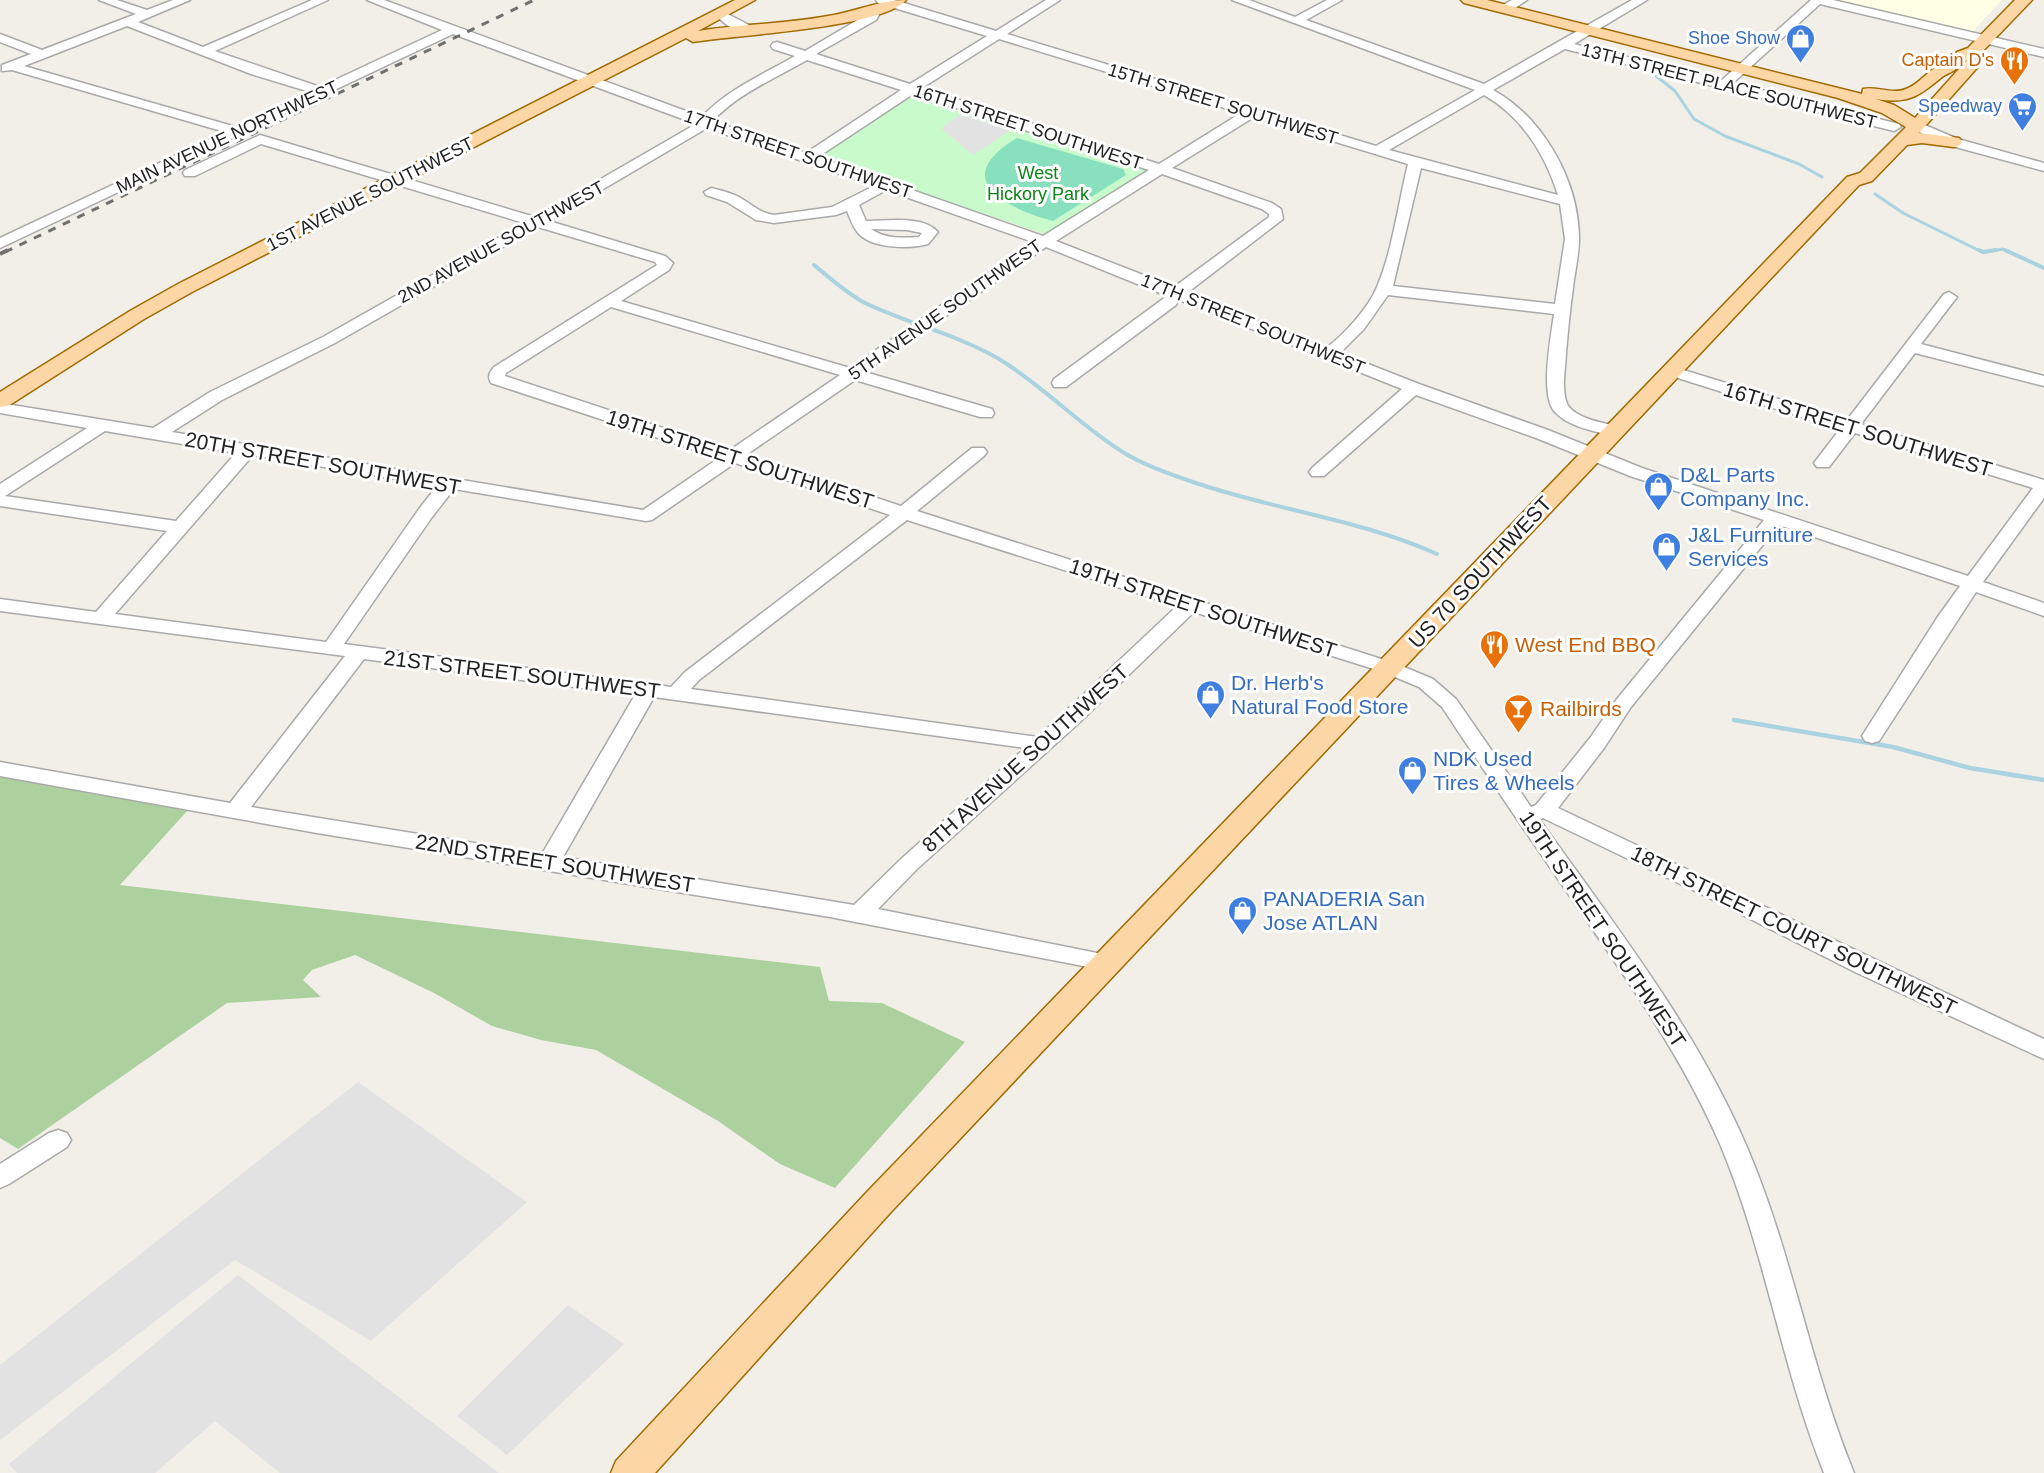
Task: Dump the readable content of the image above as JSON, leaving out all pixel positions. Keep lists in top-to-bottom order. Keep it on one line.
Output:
{"streets":{"main road":["1ST AVENUE SOUTHWEST","US 70 SOUTHWEST"],"street":["13TH STREET PLACE SOUTHWEST","15TH STREET SOUTHWEST","16TH STREET SOUTHWEST","MAIN AVENUE NORTHWEST","17TH STREET SOUTHWEST","2ND AVENUE SOUTHWEST","5TH AVENUE SOUTHWEST","19TH STREET SOUTHWEST","20TH STREET SOUTHWEST","21ST STREET SOUTHWEST","8TH AVENUE SOUTHWEST","22ND STREET SOUTHWEST","18TH STREET COURT SOUTHWEST"]},"crossings":[["13TH STREET PLACE SOUTHWEST","US 70 SOUTHWEST"],["15TH STREET SOUTHWEST","2ND AVENUE SOUTHWEST"],["15TH STREET SOUTHWEST","5TH AVENUE SOUTHWEST"],["16TH STREET SOUTHWEST","17TH STREET SOUTHWEST"],["16TH STREET SOUTHWEST","2ND AVENUE SOUTHWEST"],["16TH STREET SOUTHWEST","5TH AVENUE SOUTHWEST"],["16TH STREET SOUTHWEST","US 70 SOUTHWEST"],["MAIN AVENUE NORTHWEST","17TH STREET SOUTHWEST"],["17TH STREET SOUTHWEST","1ST AVENUE SOUTHWEST"],["17TH STREET SOUTHWEST","2ND AVENUE SOUTHWEST"],["17TH STREET SOUTHWEST","5TH AVENUE SOUTHWEST"],["17TH STREET SOUTHWEST","US 70 SOUTHWEST"],["2ND AVENUE SOUTHWEST","20TH STREET SOUTHWEST"],["5TH AVENUE SOUTHWEST","19TH STREET SOUTHWEST"],["5TH AVENUE SOUTHWEST","20TH STREET SOUTHWEST"],["19TH STREET SOUTHWEST","US 70 SOUTHWEST"],["19TH STREET SOUTHWEST","8TH AVENUE SOUTHWEST"],["19TH STREET SOUTHWEST","18TH STREET COURT SOUTHWEST"],["US 70 SOUTHWEST","22ND STREET SOUTHWEST"],["21ST STREET SOUTHWEST","8TH AVENUE SOUTHWEST"],["8TH AVENUE SOUTHWEST","22ND STREET SOUTHWEST"]],"parks":["West Hickory Park"],"places":{"shop":["Shoe Show","D&L Parts Company Inc.","J&L Furniture Services","Dr. Herb's Natural Food Store","NDK Used Tires & Wheels","PANADERIA San Jose ATLAN"],"restaurant":["Captain D's","West End BBQ"],"supermarket":["Speedway"],"bar":["Railbirds"]}}
